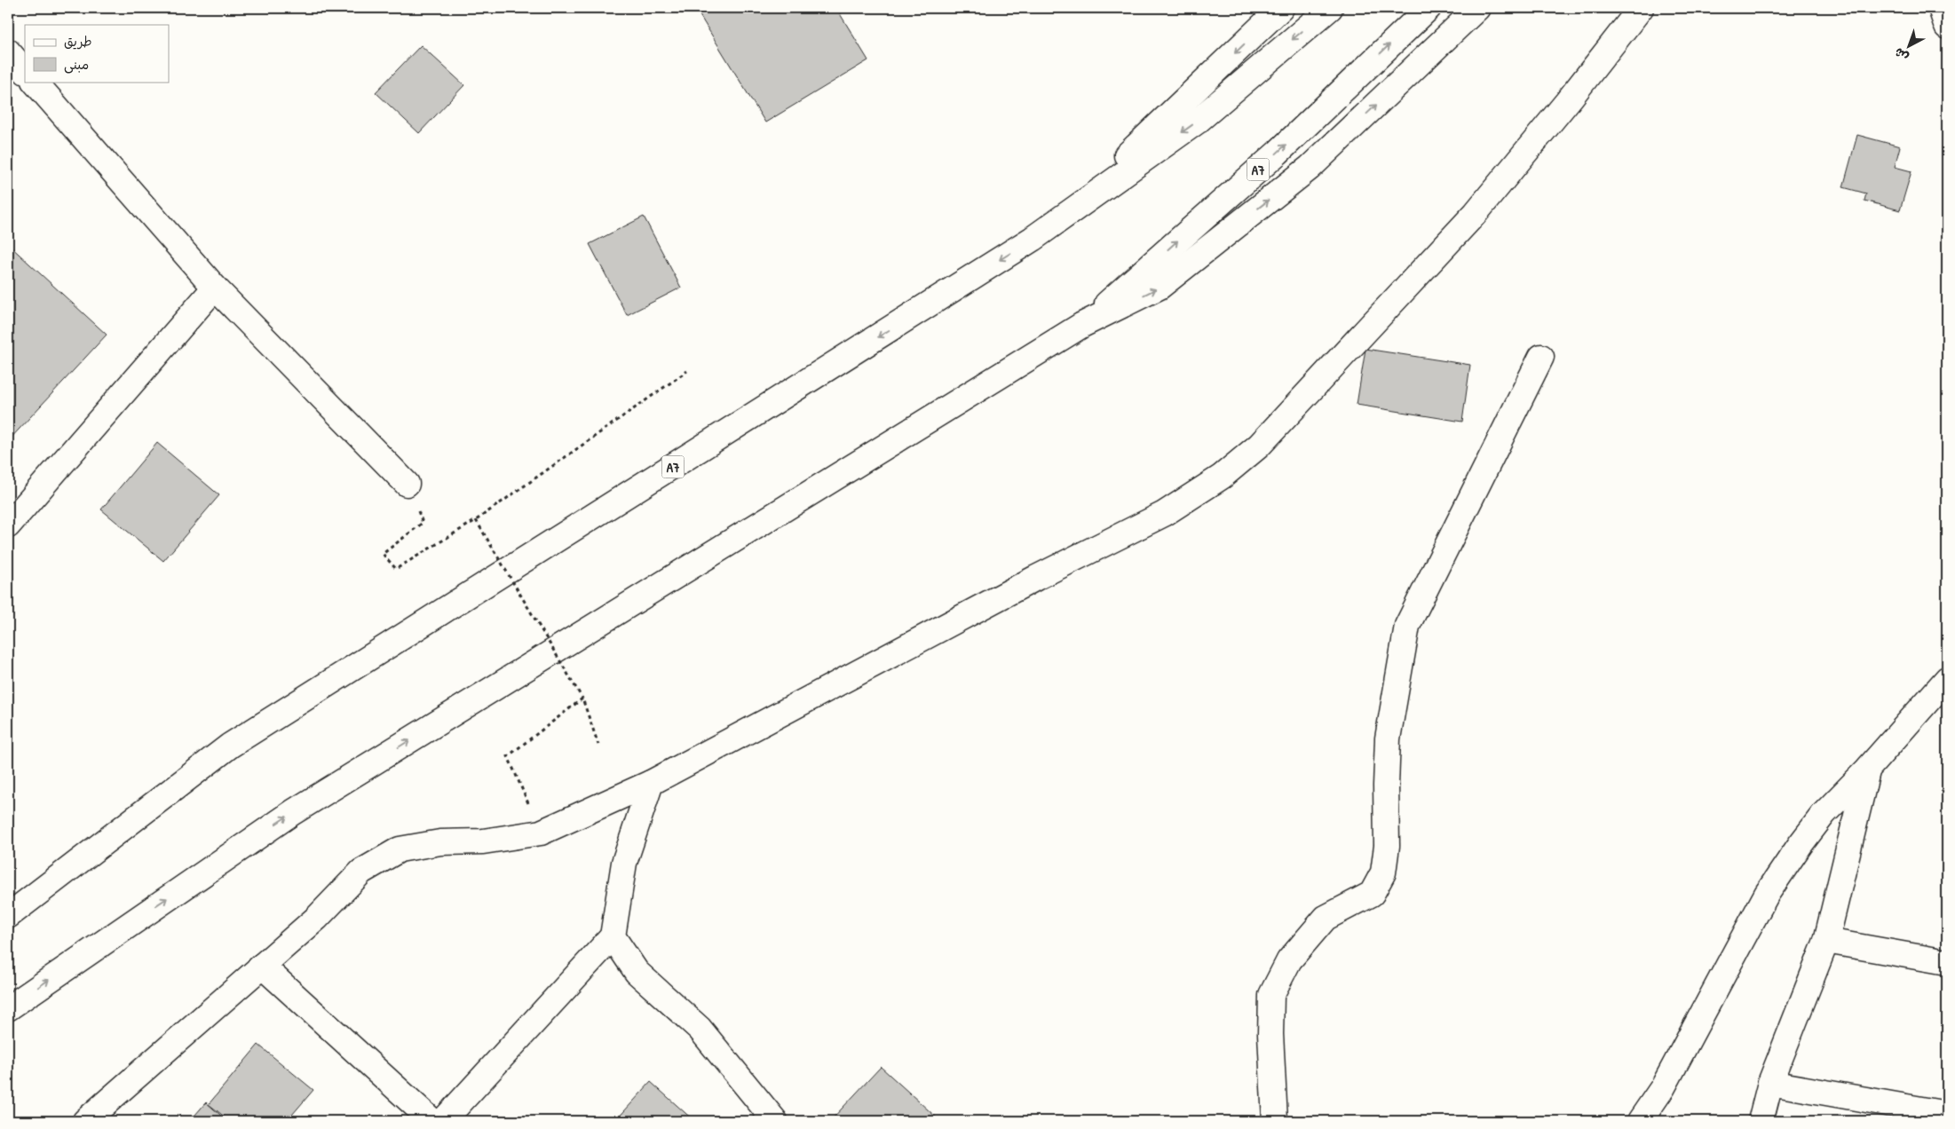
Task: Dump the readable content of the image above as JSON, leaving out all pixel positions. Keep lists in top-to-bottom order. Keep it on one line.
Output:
{"streets":{"main road":["A7"]},"legend":["طريق","مبنى"],"north":"bottom left"}
